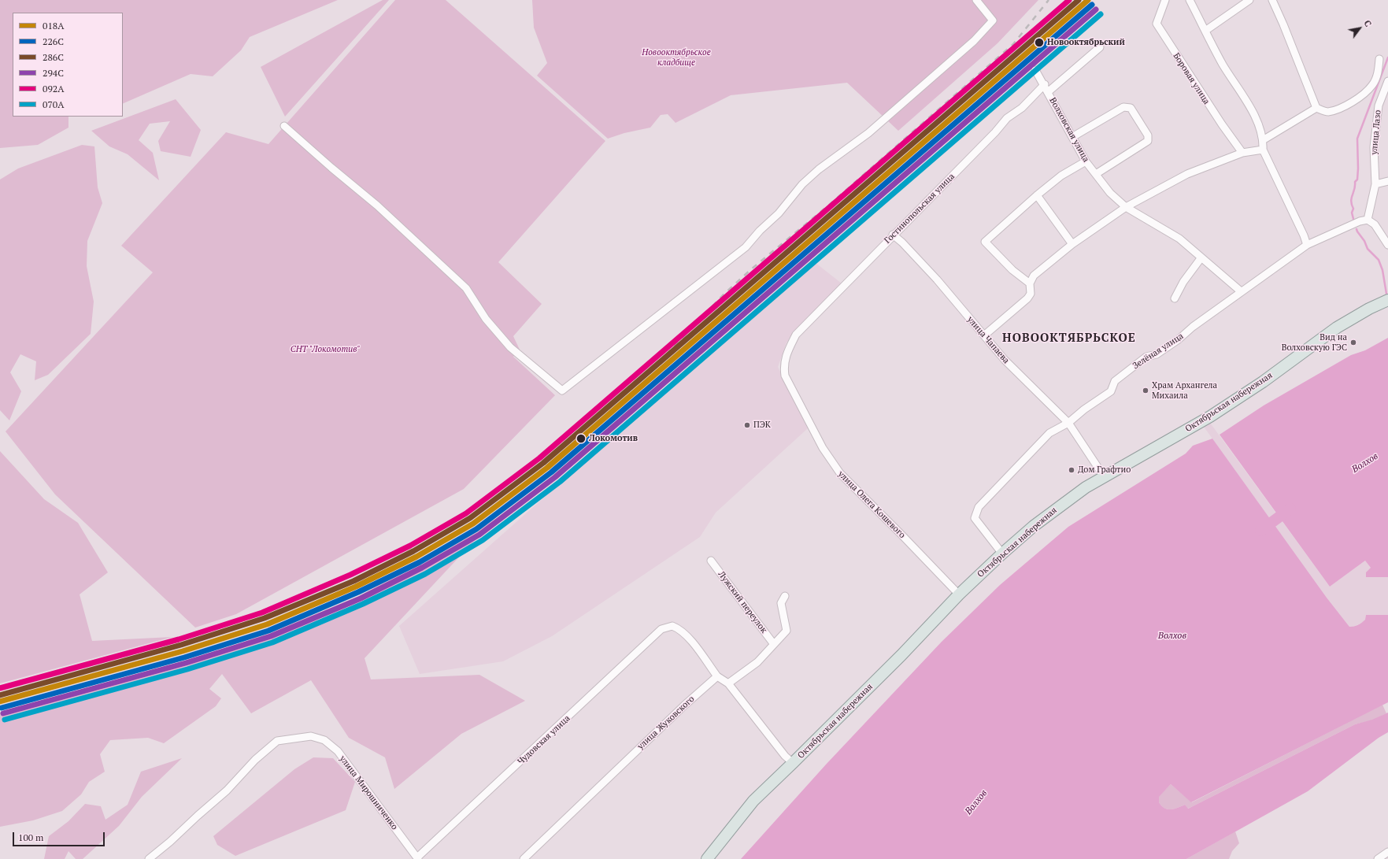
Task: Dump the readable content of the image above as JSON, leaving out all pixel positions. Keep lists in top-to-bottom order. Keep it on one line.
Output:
{"streets":{"main road":["Октябрьская набережная"],"street":["Боровая улица","Волховская улица","улица Лазо","Гостинопольская улица","улица Чапаева","Зелёная улица","улица Олега Кошевого","Лужский переулок","улица Жуковского","Чудовская улица","улица Мирошниченко"]},"crossings":[["Волховская улица","Гостинопольская улица"],["Волховская улица","Зелёная улица"],["Гостинопольская улица","улица Чапаева"],["Гостинопольская улица","улица Олега Кошевого"],["улица Чапаева","Зелёная улица"],["улица Чапаева","Октябрьская набережная"],["Зелёная улица","Октябрьская набережная"],["Октябрьская набережная","улица Олега Кошевого"],["улица Жуковского","Чудовская улица"],["Чудовская улица","улица Мирошниченко"]],"districts":["НОВООКТЯБРЬСКОЕ"],"water":["Волхов"],"parks":["Новооктябрьское кладбище","СНТ \"Локомотив\""],"places":["Новооктябрьский","Вид на Волховскую ГЭС","Храм Архангела Михаила","ПЭК","Локомотив","Дом Графтио"],"lines":["transit line 018А","transit line 286С","transit line 092А","transit line 226С","transit line 294С","transit line 070А"],"legend":["018А","226С","286С","294С","092А","070А"],"scale_bar":"100 m","north":"top right"}
